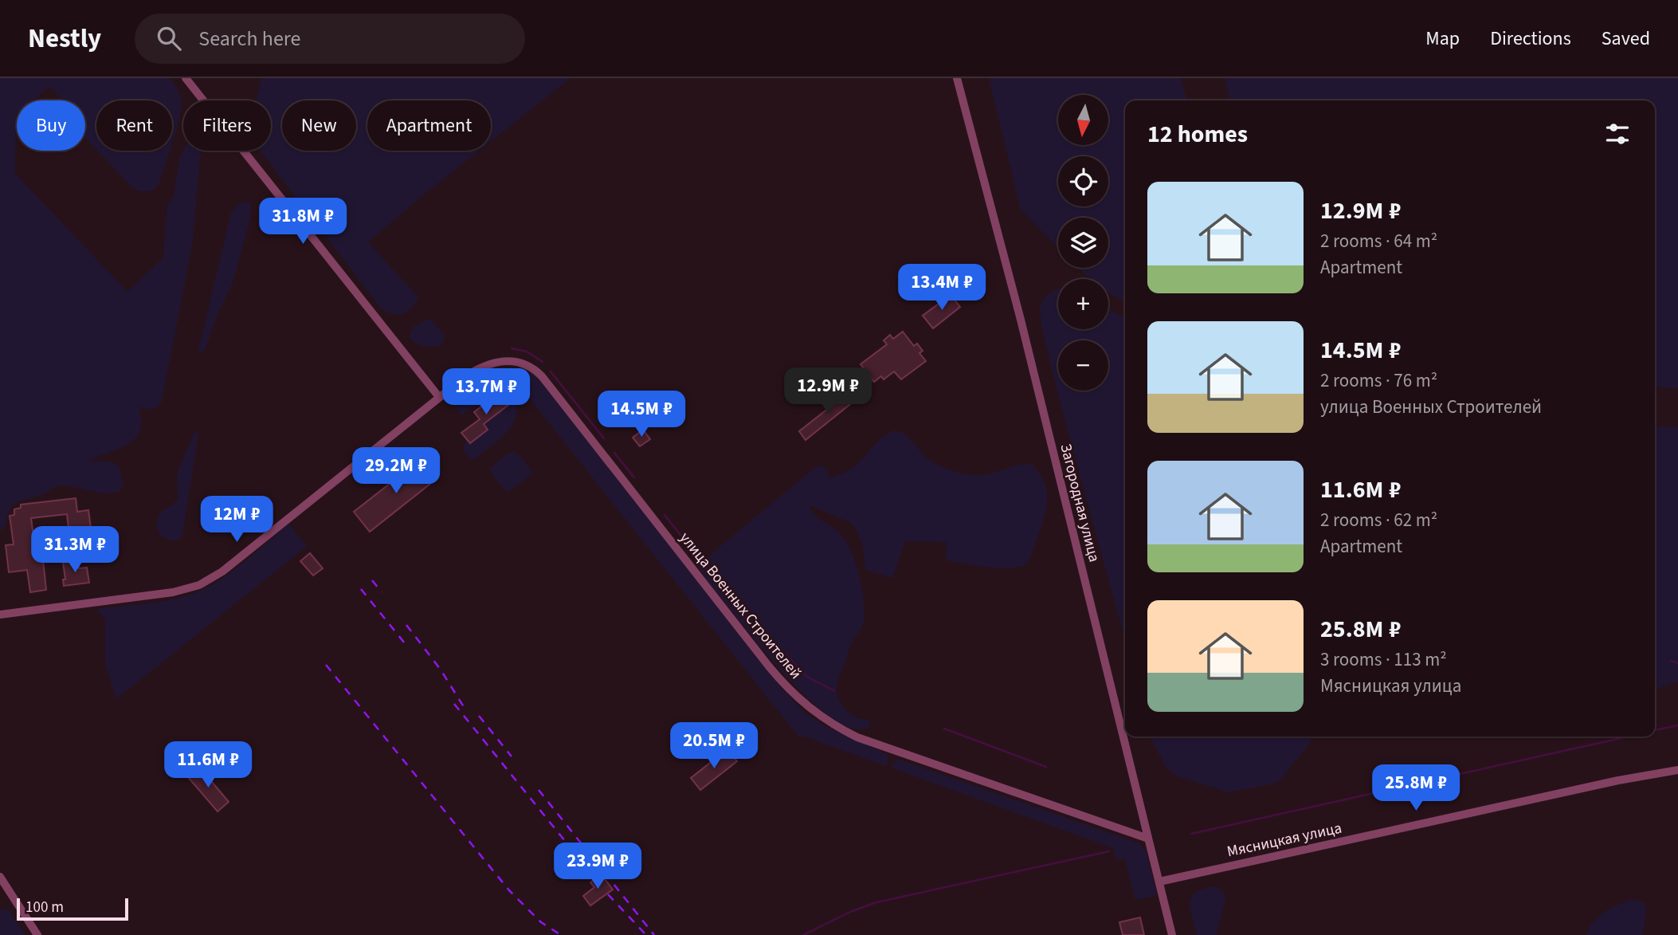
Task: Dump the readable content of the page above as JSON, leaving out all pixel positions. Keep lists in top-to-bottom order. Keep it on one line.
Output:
{"streets":{"street":["Загородная улица","улица Военных Строителей","Мясницкая улица"]},"crossings":[["Загородная улица","улица Военных Строителей"],["Загородная улица","Мясницкая улица"]],"scale_bar":"100 m","north":"bottom","page":{"header":"Nestly","search":"Search here","nav":["Map","Directions","Saved"],"map_buttons":["+","−"],"chip":["Buy","Rent","Filters","New","Apartment"],"heading":"12 homes","list":[{"name":"12.9M ₽","note":"2 rooms · 64 m² · Apartment"},{"name":"14.5M ₽","note":"2 rooms · 76 m² · улица Военных Строителей"},{"name":"11.6M ₽","note":"2 rooms · 62 m² · Apartment"},{"name":"25.8M ₽","note":"3 rooms · 113 m² · Мясницкая улица"}],"price":["31.8M ₽","13.4M ₽","12.9M ₽","13.7M ₽","14.5M ₽","29.2M ₽","12M ₽","31.3M ₽","20.5M ₽","11.6M ₽","25.8M ₽","23.9M ₽"],"scale":"100 m"}}
